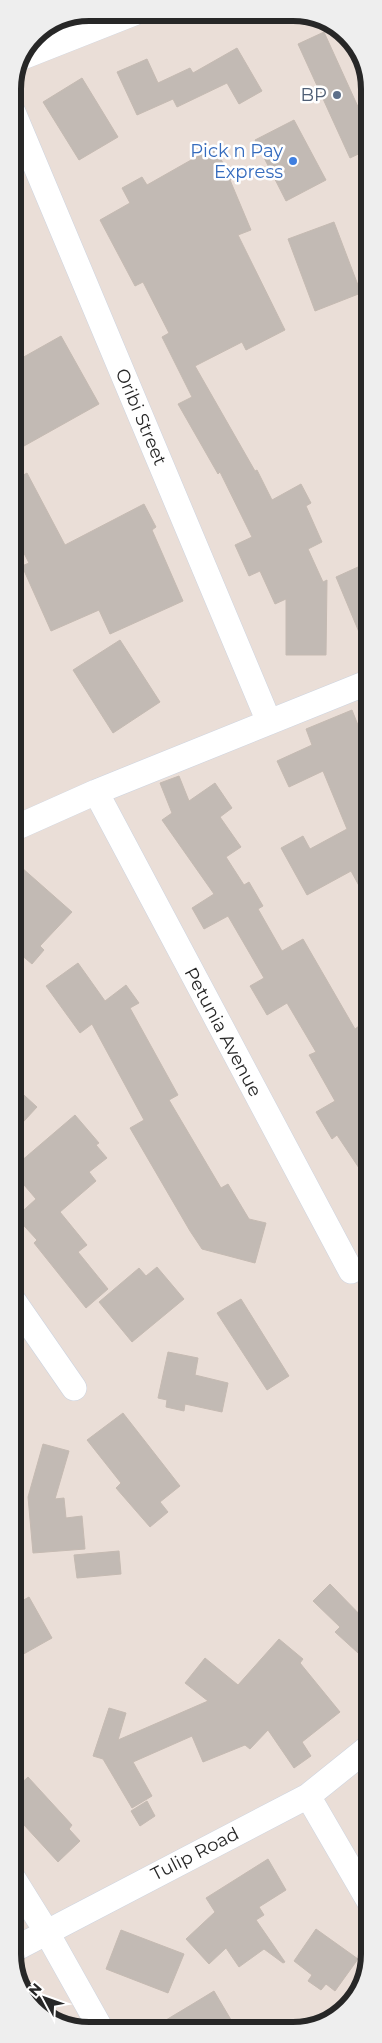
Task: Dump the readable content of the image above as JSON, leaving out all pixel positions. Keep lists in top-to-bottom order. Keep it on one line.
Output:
{"streets":{"street":["Oribi Street","Petunia Avenue","Tulip Road"]},"places":["BP","Pick n Pay Express"],"north":"top left"}
